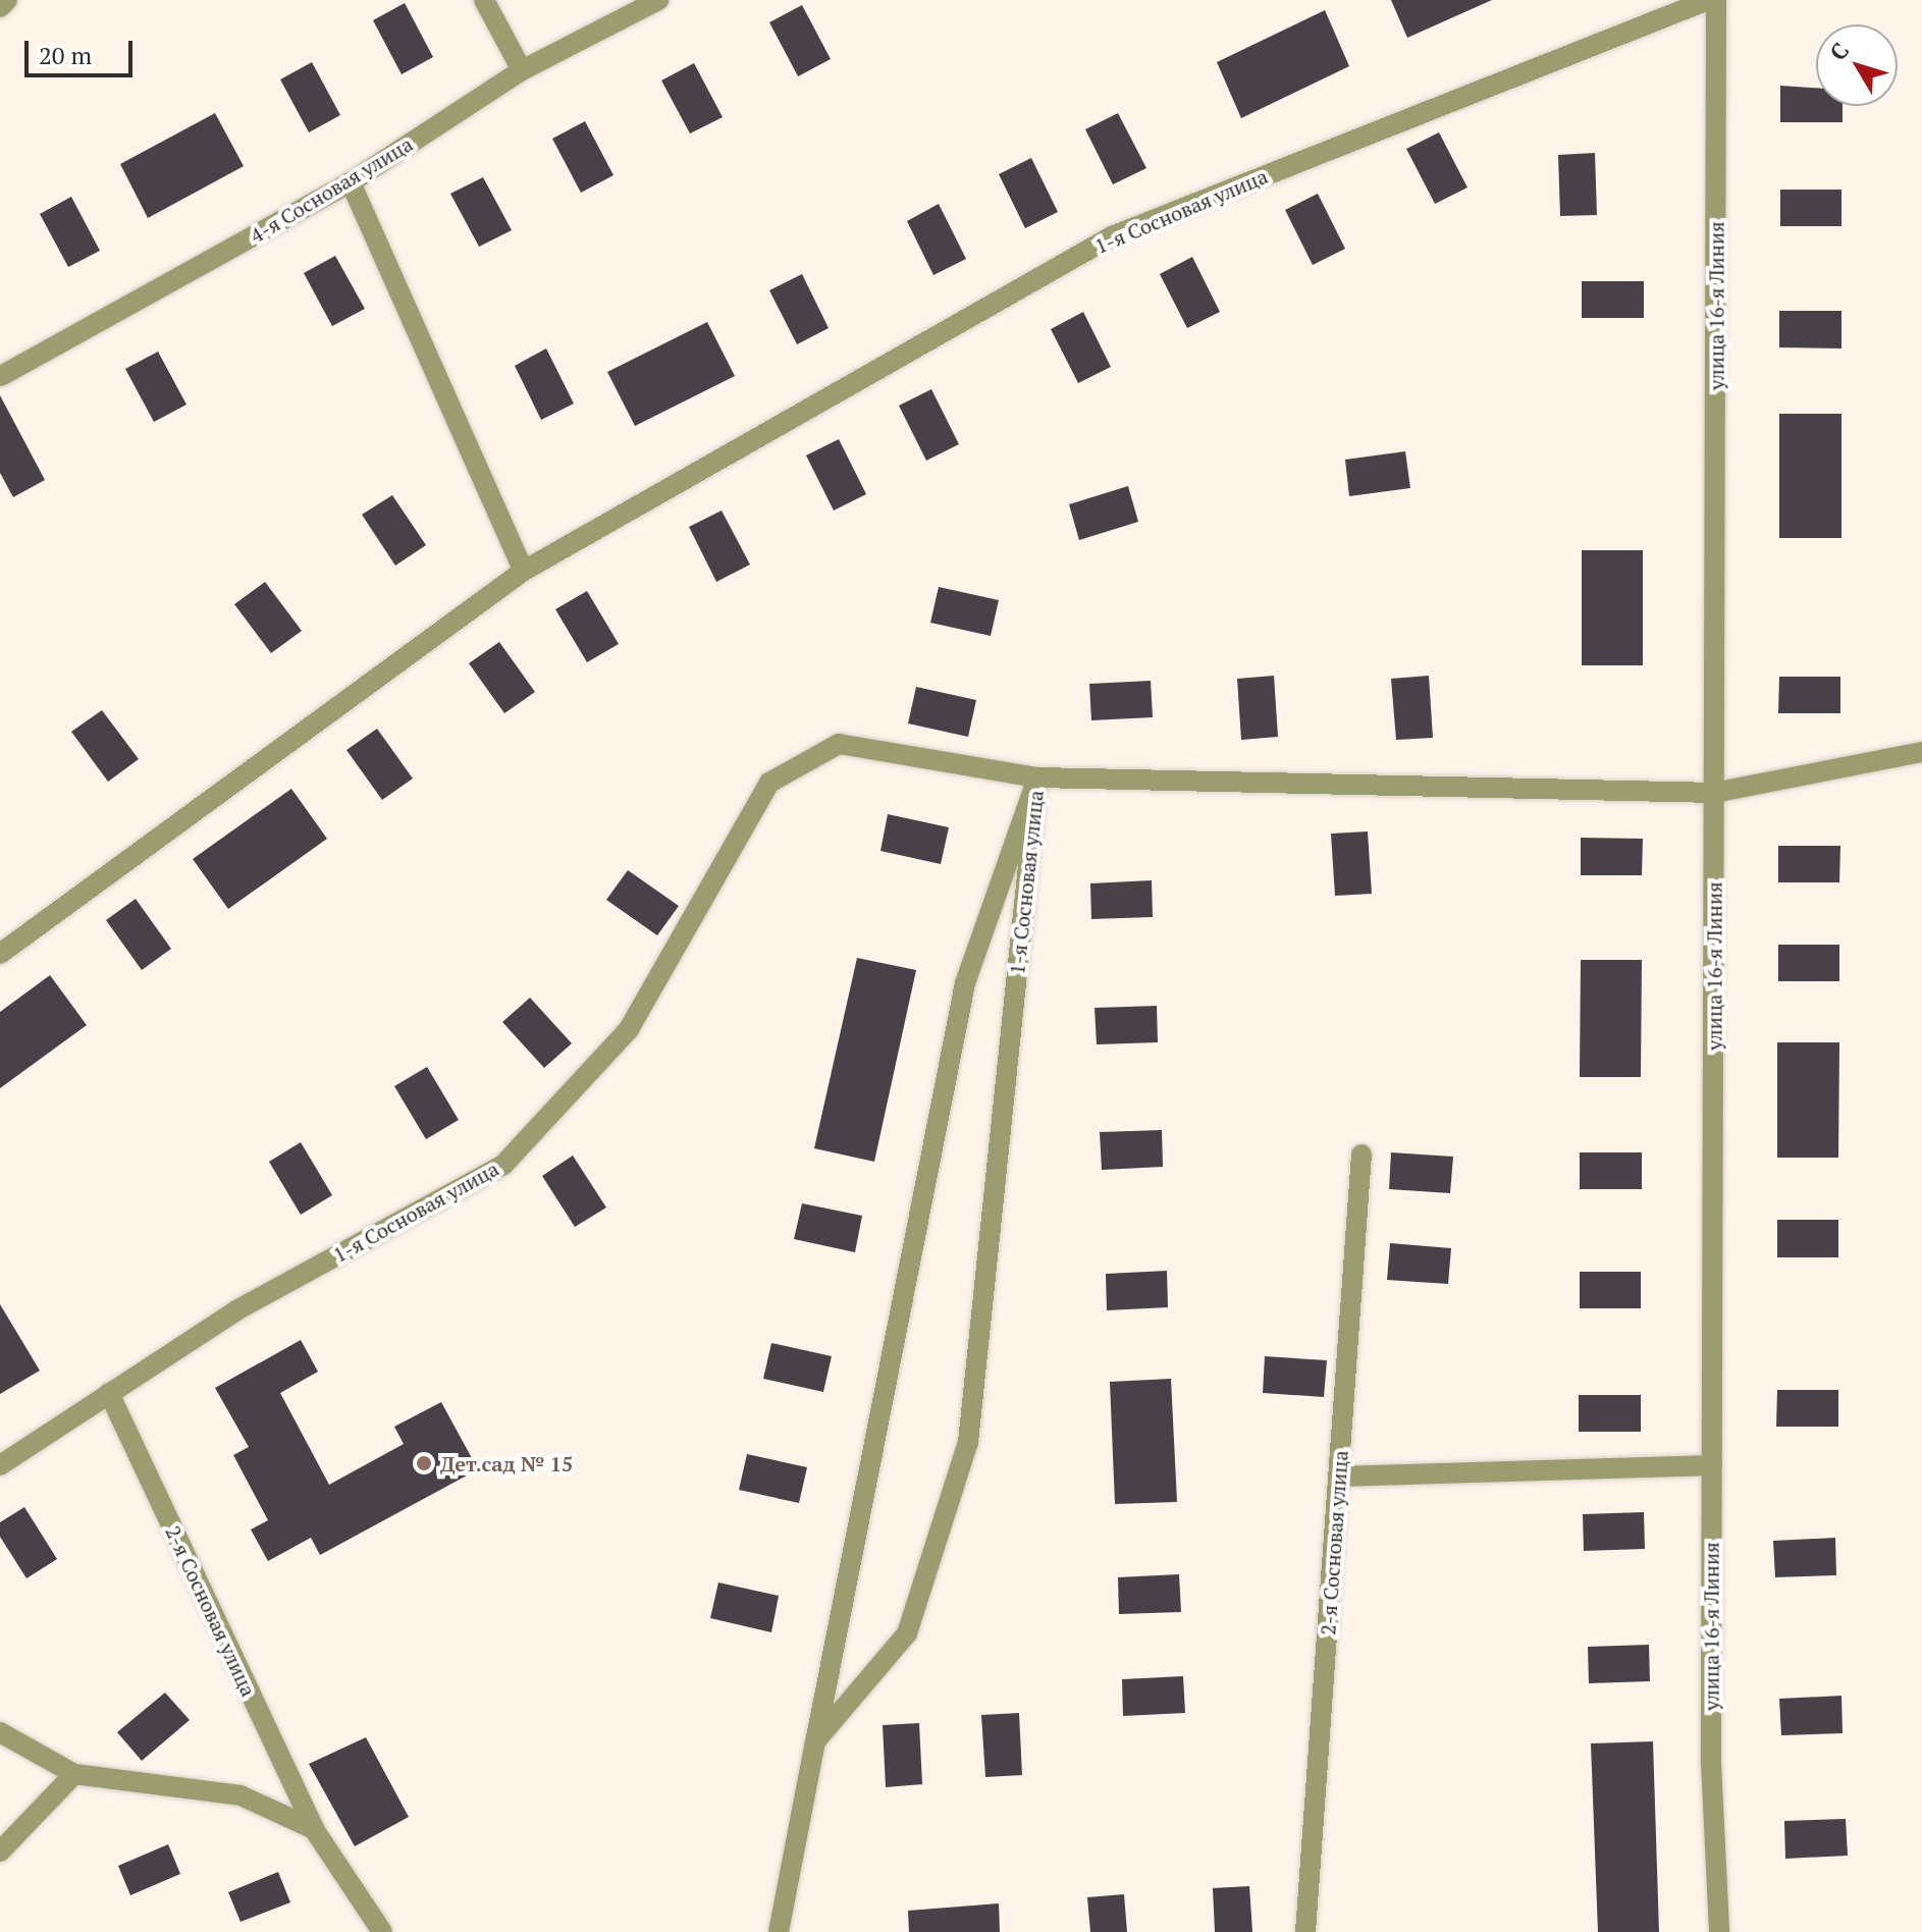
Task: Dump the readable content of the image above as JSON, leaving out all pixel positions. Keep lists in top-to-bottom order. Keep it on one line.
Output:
{"streets":{"street":["4-я Сосновая улица","1-я Сосновая улица","улица 16-я Линия","2-я Сосновая улица"]},"crossings":[["1-я Сосновая улица","2-я Сосновая улица"]],"places":["Дет.сад № 15"],"scale_bar":"20 m","north":"top left"}
